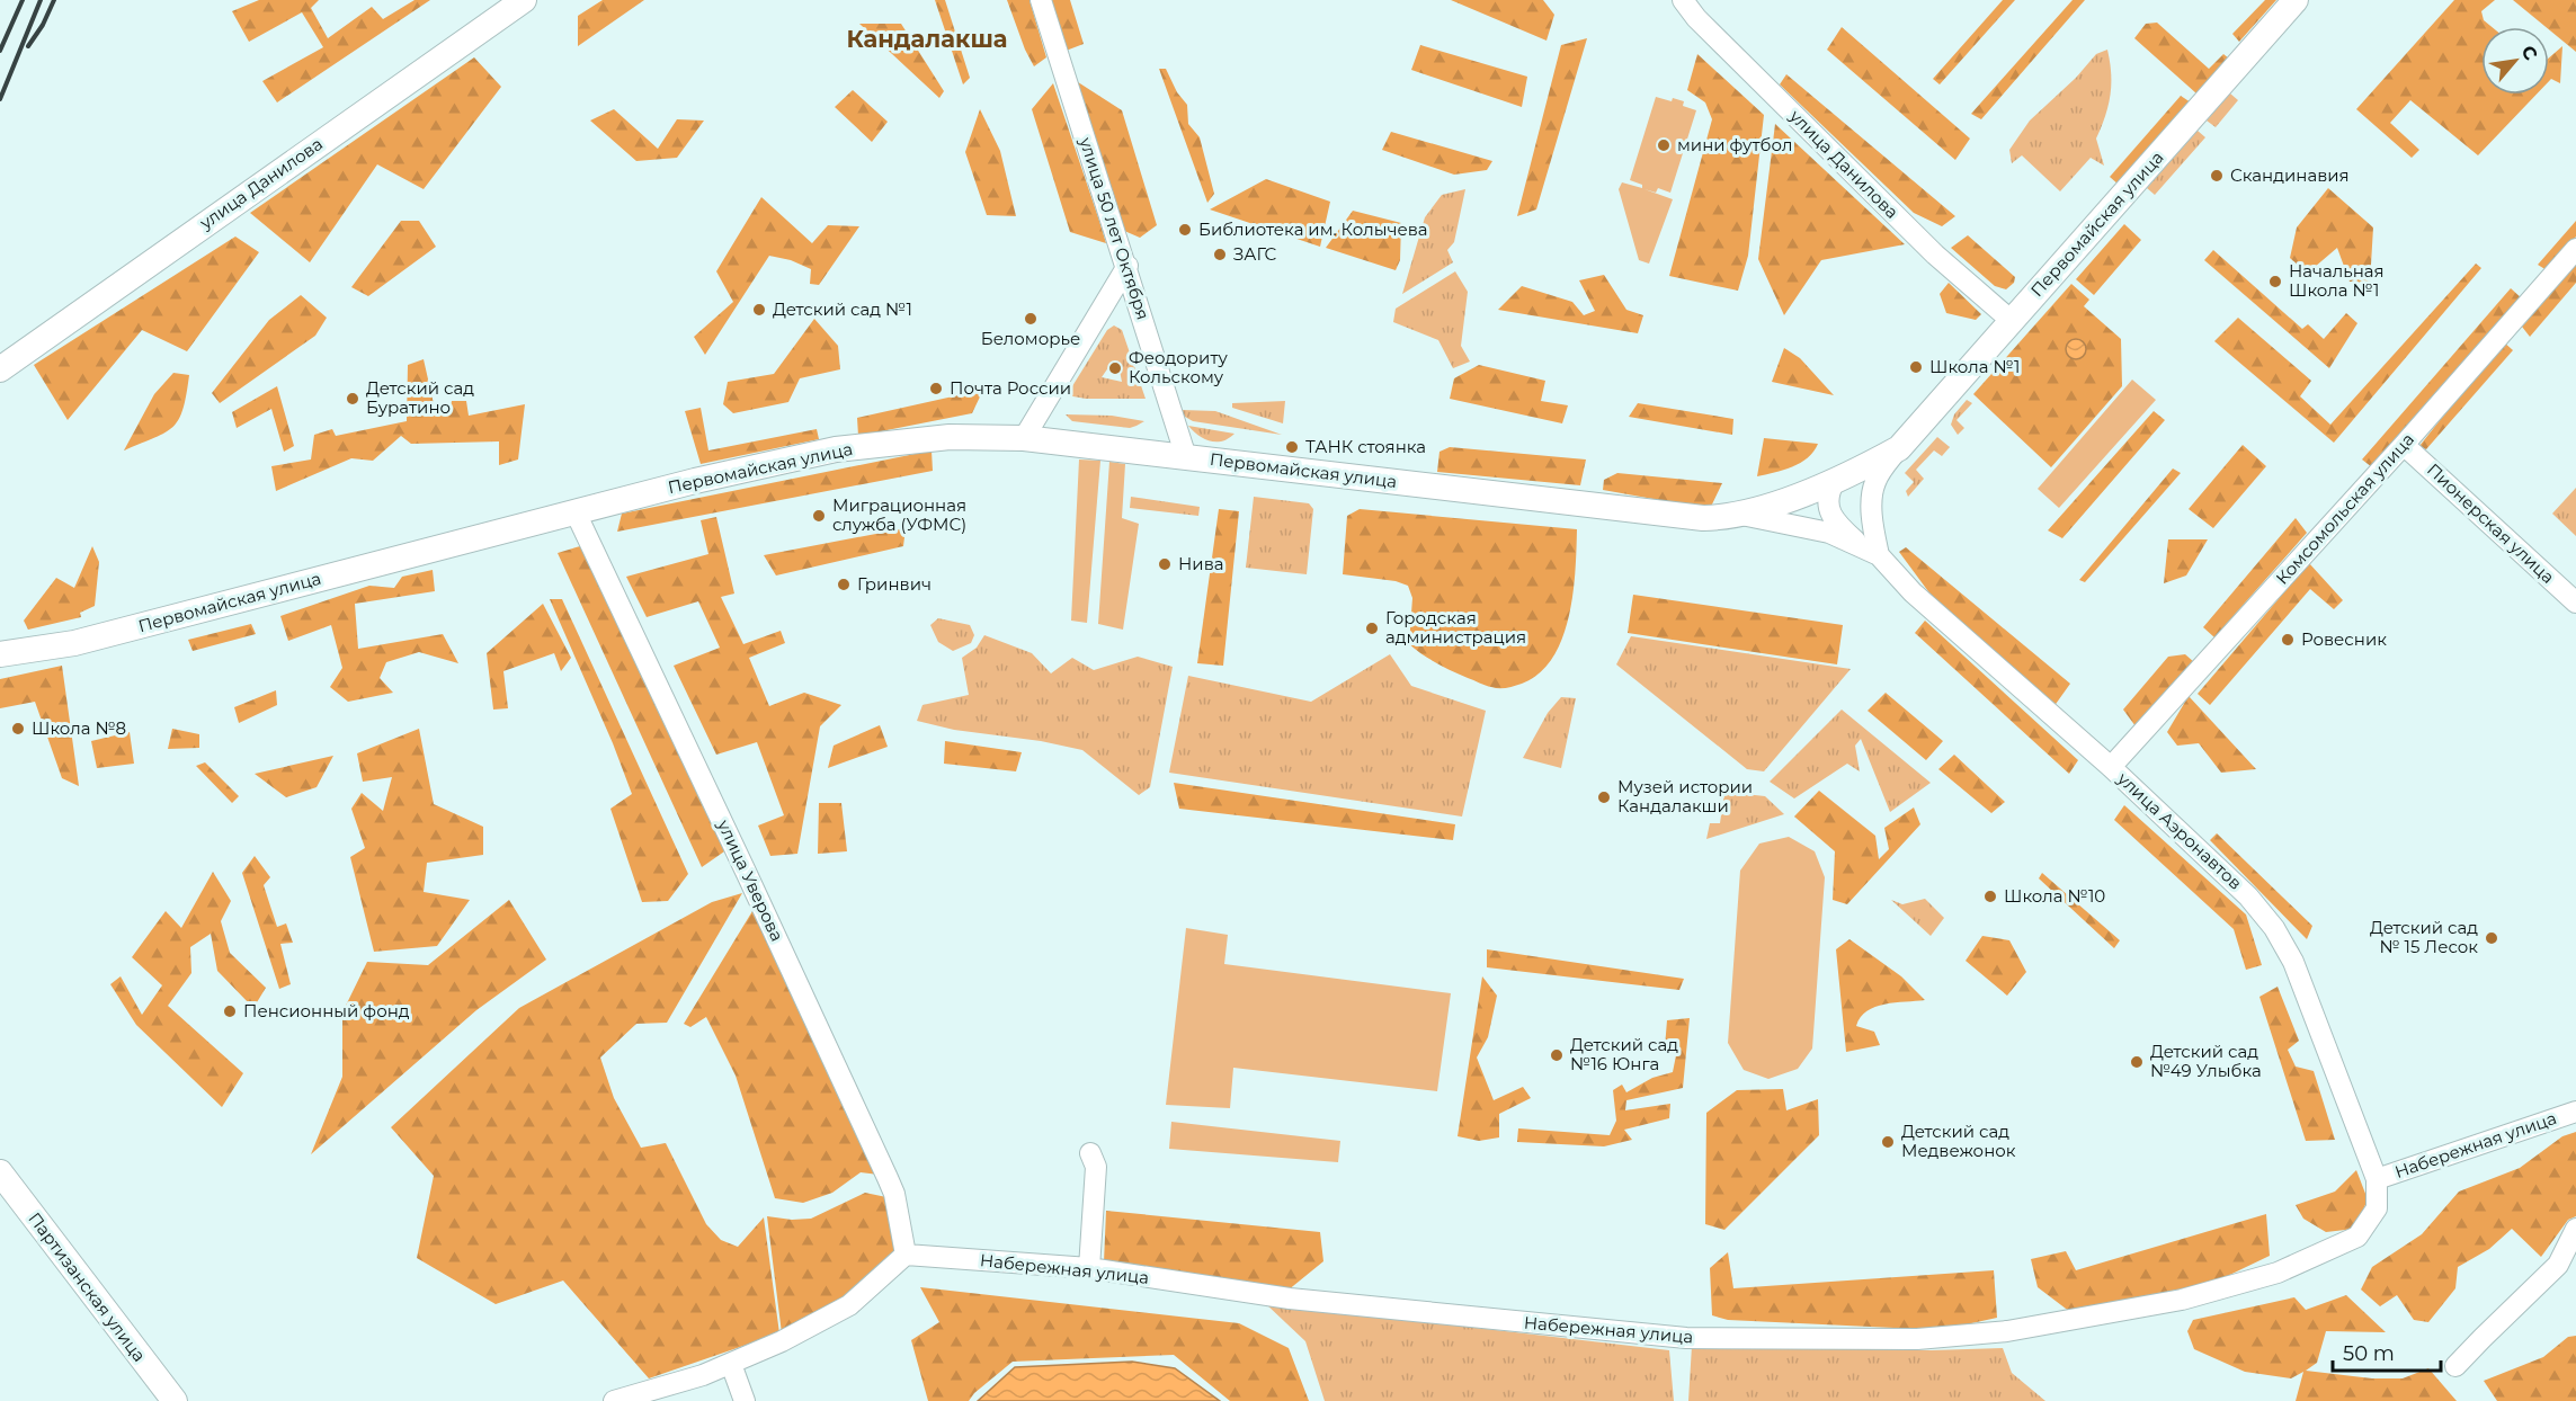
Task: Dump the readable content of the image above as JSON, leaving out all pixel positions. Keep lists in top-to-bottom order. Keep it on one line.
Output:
{"streets":{"main road":["улица Данилова","Первомайская улица","Партизанская улица"],"street":["улица 50 лет Октября","Комсомольская улица","Пионерская улица","улица Аэронавтов","улица Уверова","Набережная улица"]},"crossings":[["улица Данилова","Первомайская улица"],["Первомайская улица","улица 50 лет Октября"],["Первомайская улица","улица Аэронавтов"],["Первомайская улица","улица Уверова"],["Комсомольская улица","Пионерская улица"],["Комсомольская улица","улица Аэронавтов"],["улица Аэронавтов","Набережная улица"],["улица Уверова","Набережная улица"]],"districts":["Кандалакша"],"places":["мини футбол","Скандинавия","Библиотека им. Колычева","ЗАГС","Начальная Школа №1","Детский сад №1","Беломорье","Школа №1","Феодориту Кольскому","Почта России","Детский сад Буратино","ТАНК стоянка","Миграционная служба (УФМС)","Нива","Гринвич","Городская администрация","Ровесник","Школа №8","Музей истории Кандалакши","Школа №10","Детский сад № 15 Лесок","Пенсионный фонд","Детский сад №16 Юнга","Детский сад №49 Улыбка","Детский сад Медвежонок"],"scale_bar":"50 m","north":"top right"}
